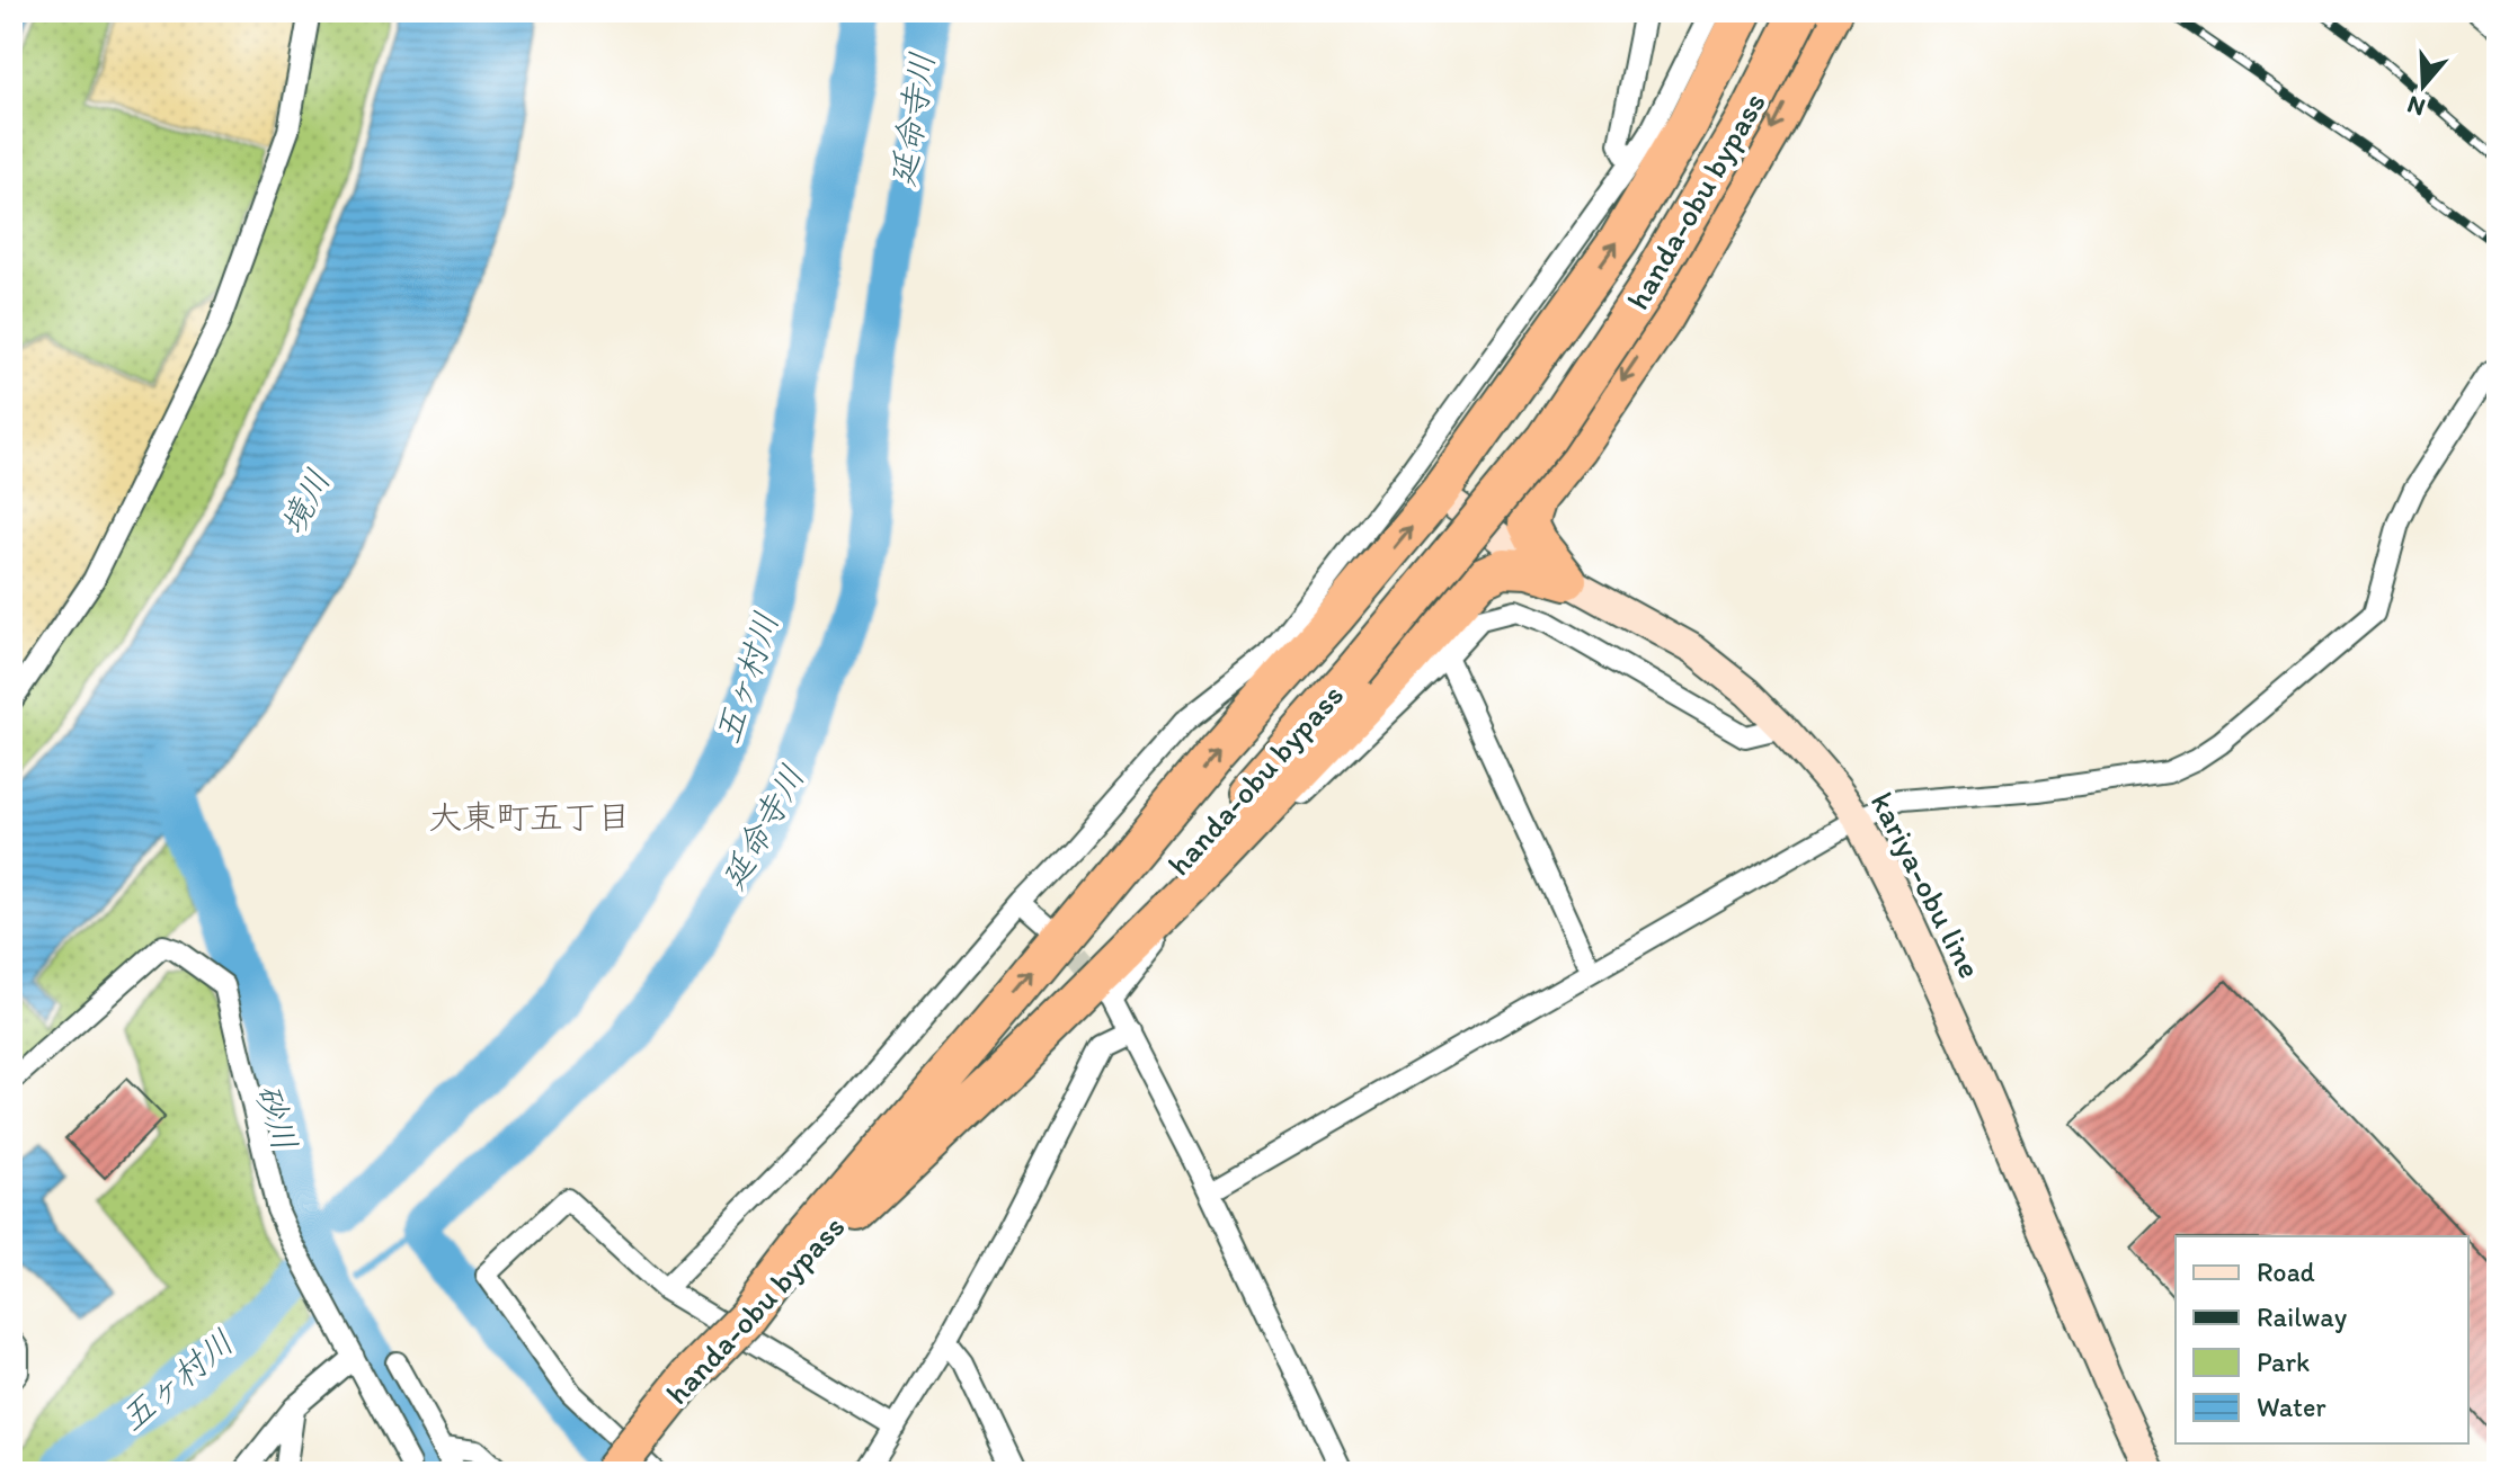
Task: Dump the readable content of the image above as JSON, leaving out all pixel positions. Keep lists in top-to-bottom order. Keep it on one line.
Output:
{"streets":{"highway":["handa-obu bypass"],"main road":["kariya-obu line"]},"districts":["大東町五丁目"],"water":["延命寺川","境川","五ヶ村川","砂川"],"legend":["Road","Railway","Park","Water"],"north":"bottom"}
